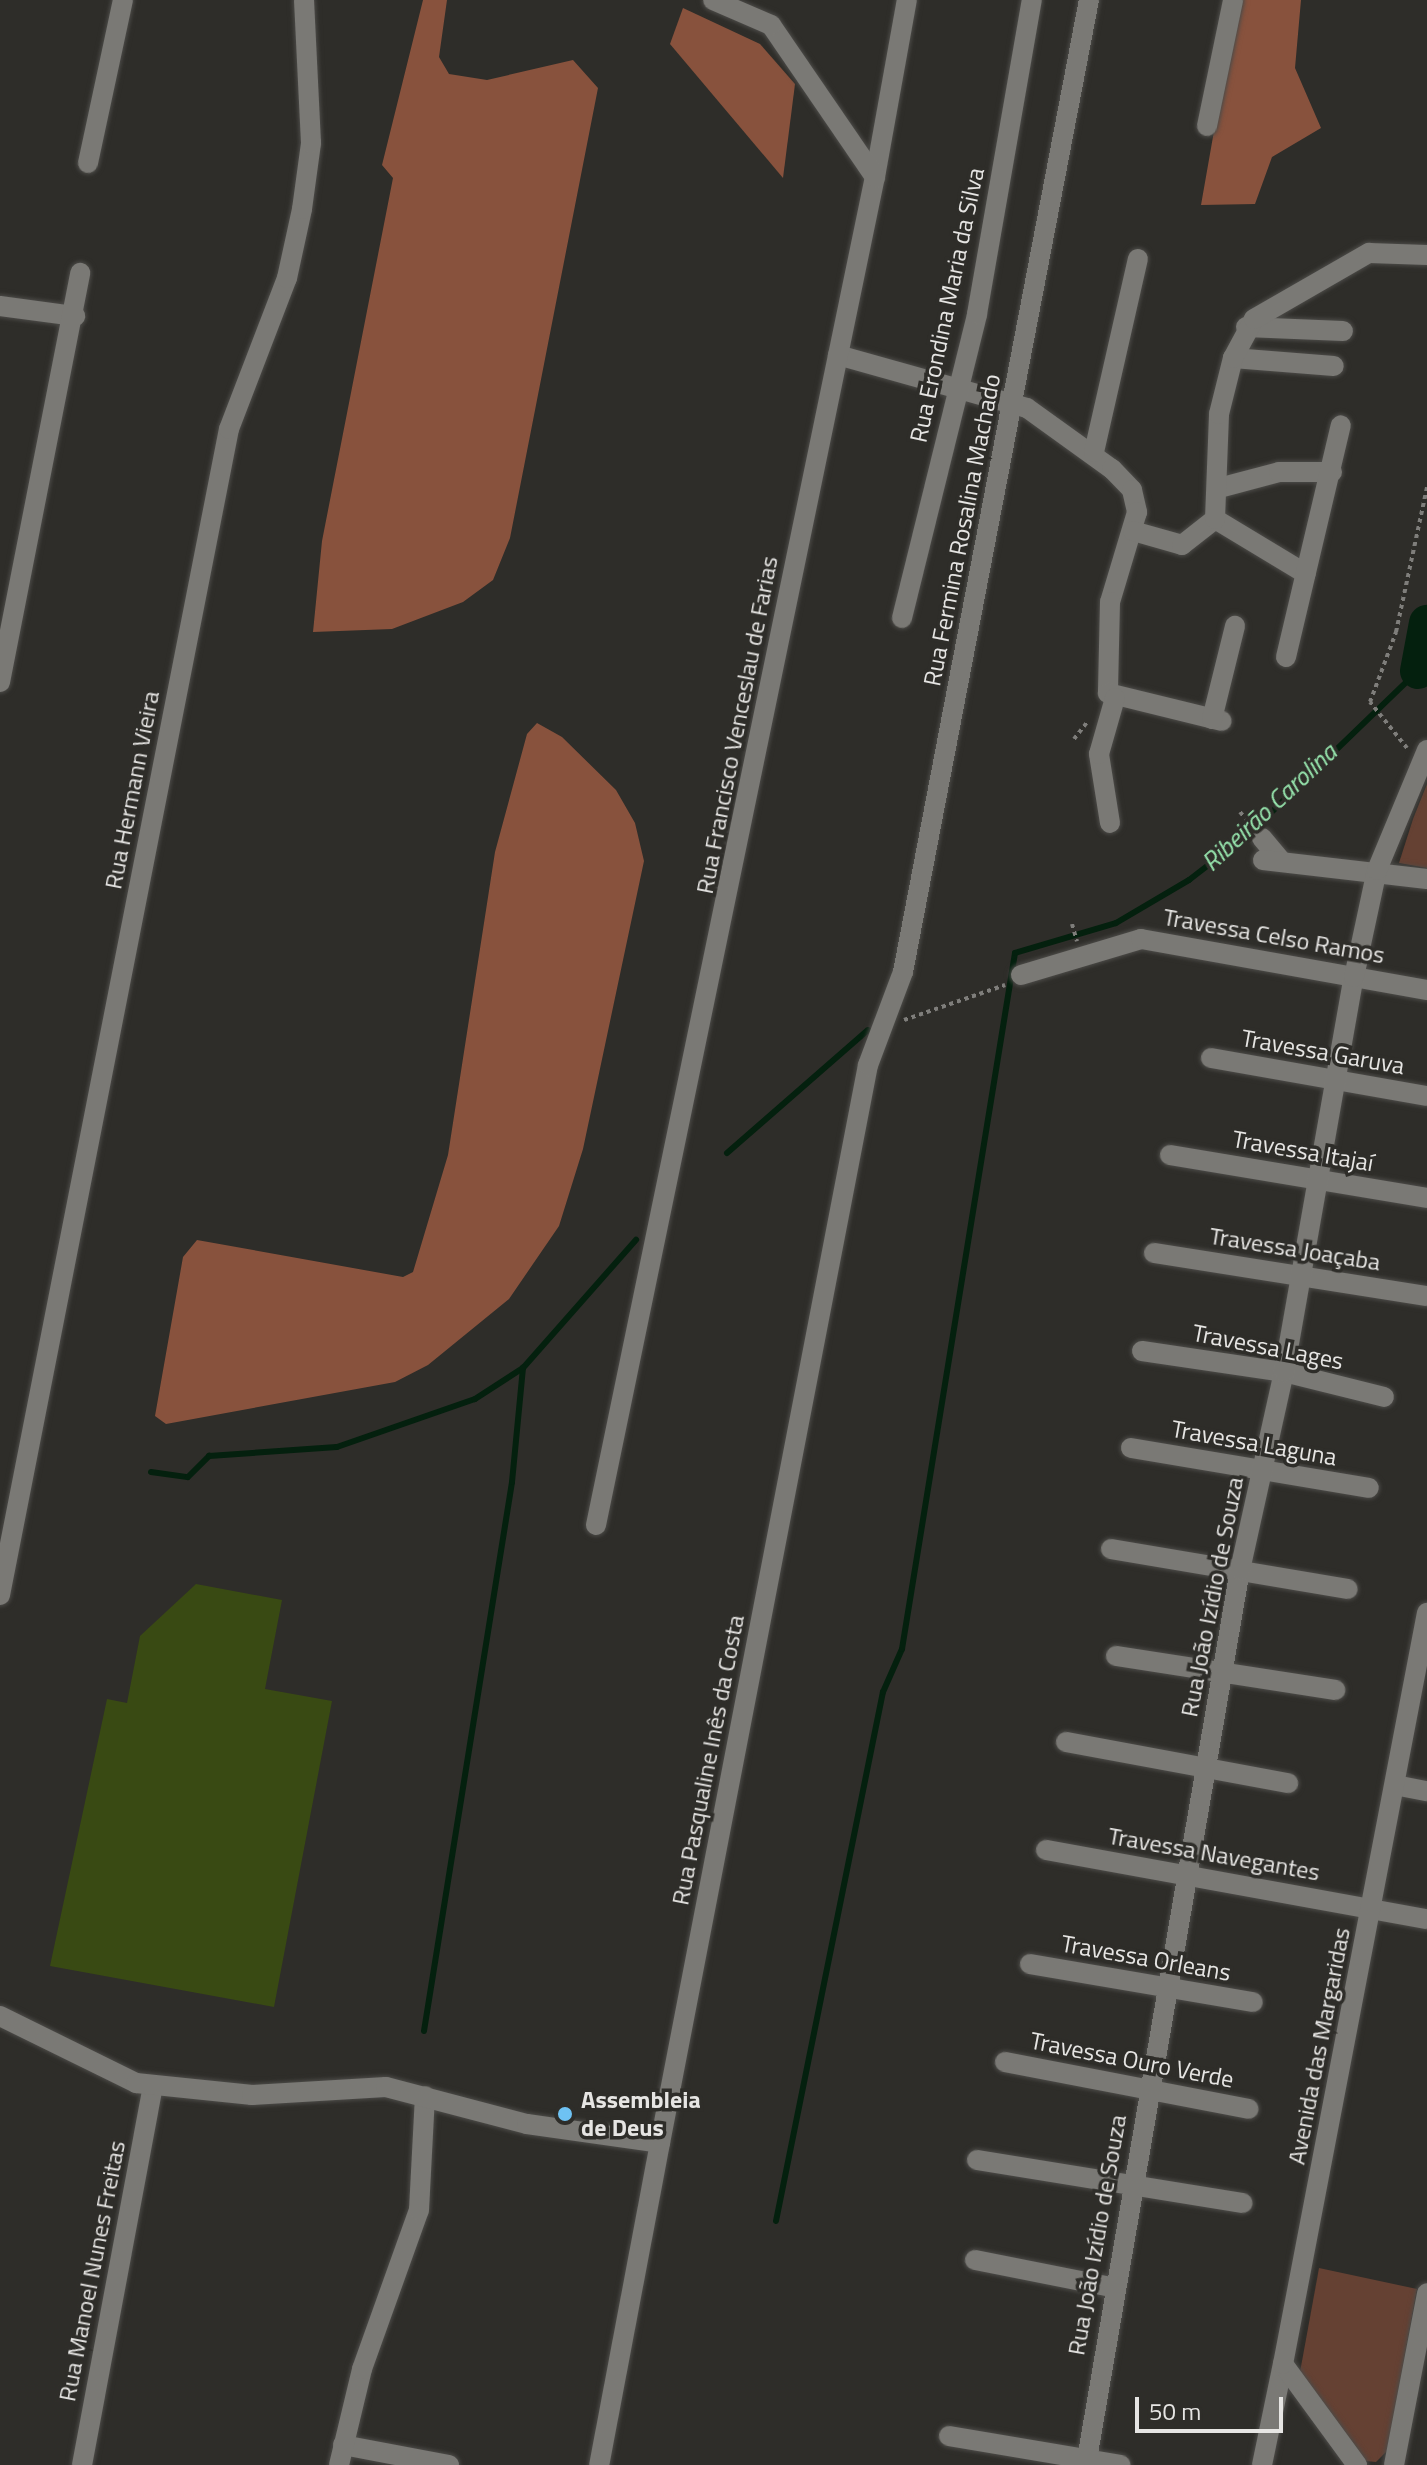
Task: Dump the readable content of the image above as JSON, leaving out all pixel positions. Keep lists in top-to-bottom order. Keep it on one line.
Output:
{"streets":{"street":["Rua Erondina Maria da Silva","Rua Fermina Rosalina Machado","Rua Francisco Venceslau de Farias","Rua Hermann Vieira","Travessa Celso Ramos","Travessa Garuva","Travessa Itajaí","Travessa Joaçaba","Travessa Lages","Travessa Laguna","Rua João Izídio de Souza","Rua Pasqualine Inês da Costa","Travessa Navegantes","Travessa Orleans","Avenida das Margaridas","Travessa Ouro Verde","Rua Manoel Nunes Freitas"]},"crossings":[["Rua Fermina Rosalina Machado","Rua Pasqualine Inês da Costa"],["Travessa Celso Ramos","Rua João Izídio de Souza"],["Travessa Garuva","Rua João Izídio de Souza"],["Travessa Itajaí","Rua João Izídio de Souza"],["Travessa Joaçaba","Rua João Izídio de Souza"],["Travessa Lages","Rua João Izídio de Souza"],["Travessa Laguna","Rua João Izídio de Souza"],["Rua João Izídio de Souza","Travessa Navegantes"],["Rua João Izídio de Souza","Travessa Orleans"],["Rua João Izídio de Souza","Travessa Ouro Verde"],["Travessa Navegantes","Avenida das Margaridas"]],"water":["Ribeirão Carolina"],"places":["Assembleia de Deus"],"scale_bar":"50 m"}
